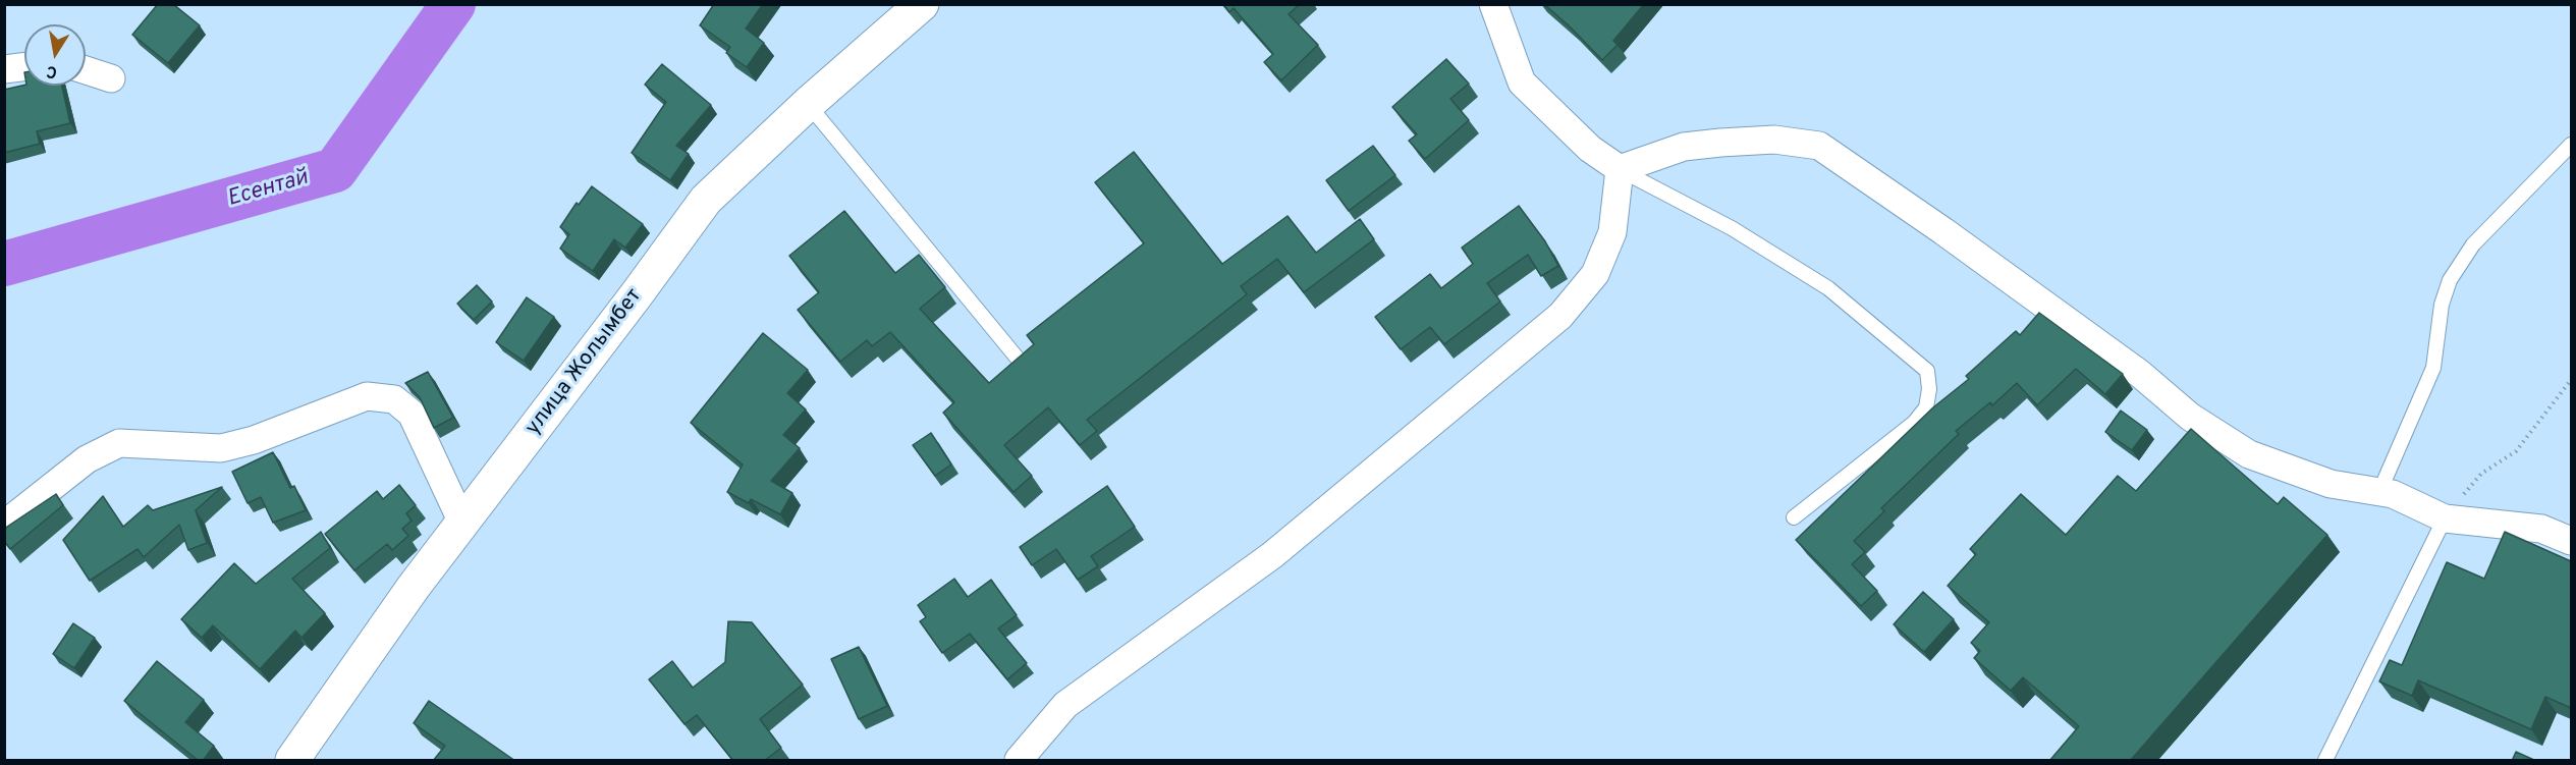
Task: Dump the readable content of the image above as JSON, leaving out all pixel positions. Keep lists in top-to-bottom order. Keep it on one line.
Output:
{"streets":{"street":["улица Жолымбет"]},"water":["Есентай"],"north":"bottom"}
